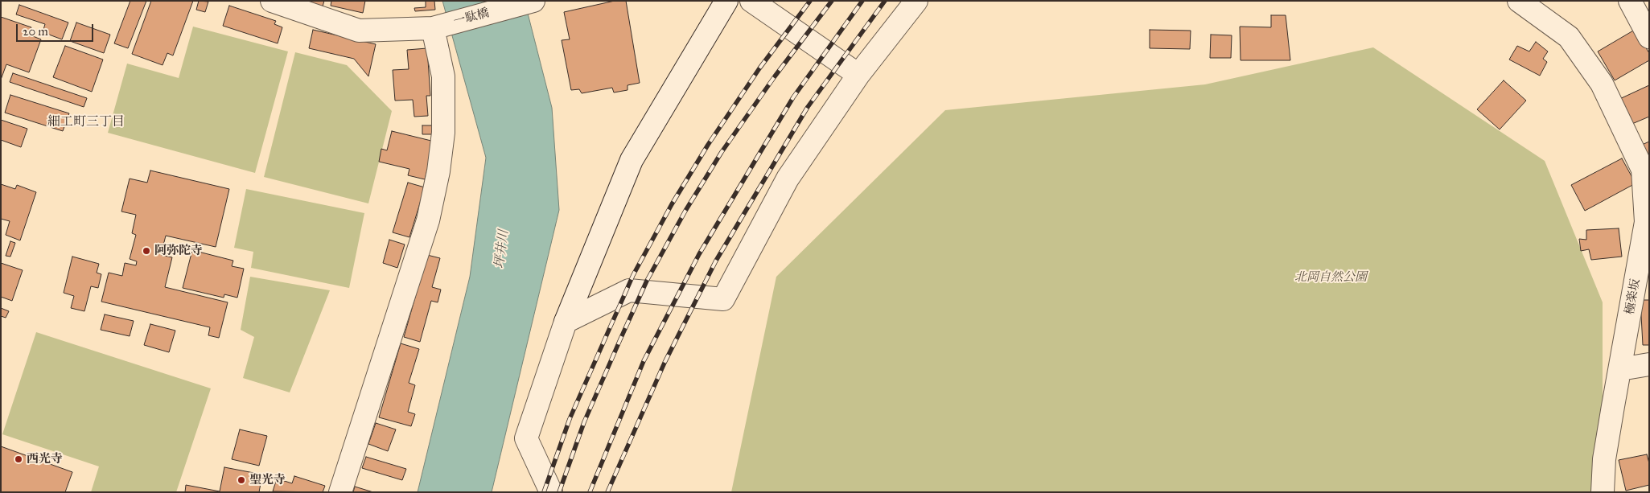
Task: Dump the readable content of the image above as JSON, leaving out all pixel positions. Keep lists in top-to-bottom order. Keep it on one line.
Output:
{"streets":{"street":["一駄橋","極楽坂"]},"districts":["細工町三丁目"],"water":["坪井川"],"parks":["北岡自然公園"],"places":["阿弥陀寺","西光寺","聖光寺"],"scale_bar":"20 m"}
